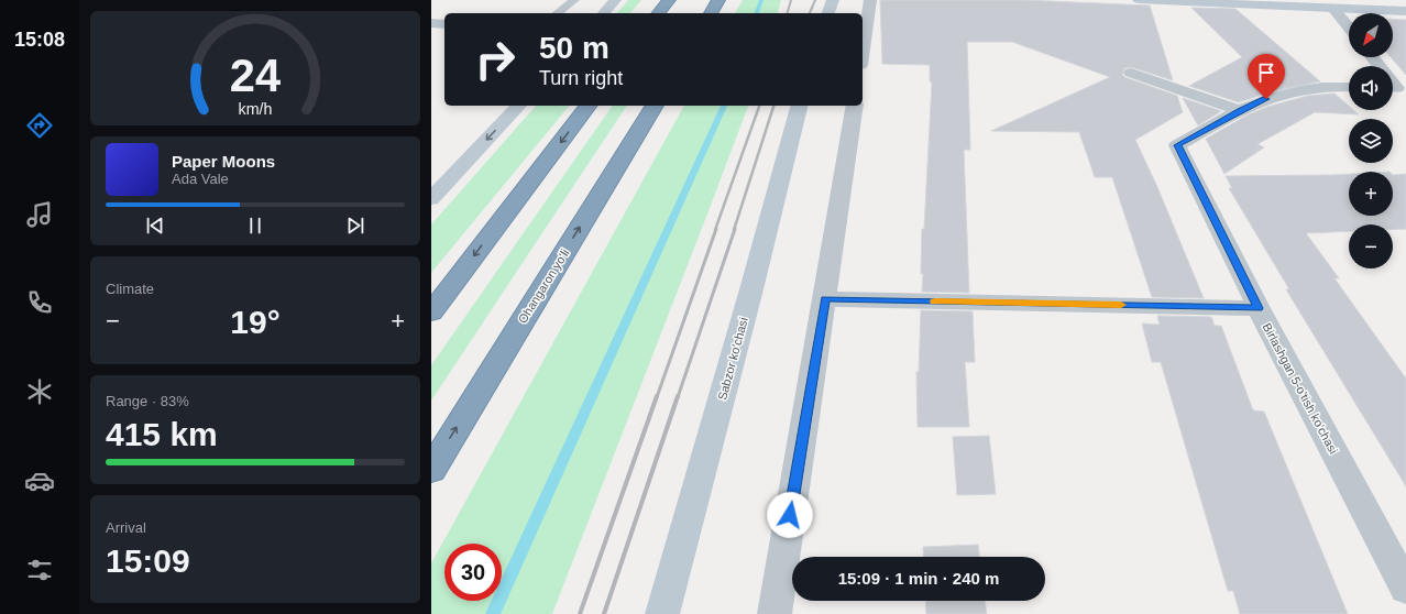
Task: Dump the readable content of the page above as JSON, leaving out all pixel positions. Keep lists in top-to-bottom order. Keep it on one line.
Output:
{"streets":{"highway":["Ohangaron yoʻli"],"street":["Sabzor ko'chasi","Birlashgan 5-o'tish ko'chasi"]},"north":"bottom left","page":{"tabs":"15:08","map_buttons":["+","−"],"turn":["50 m","Turn right"],"song":["Paper Moons","Ada Vale"],"tile":["Climate",["Range · 83%","415 km"],["Arrival","15:09"]],"heat":["−","19°","+"],"limit":"30","trip":"15:09 · 1 min · 240 m","gauge":["24","km/h"]}}
